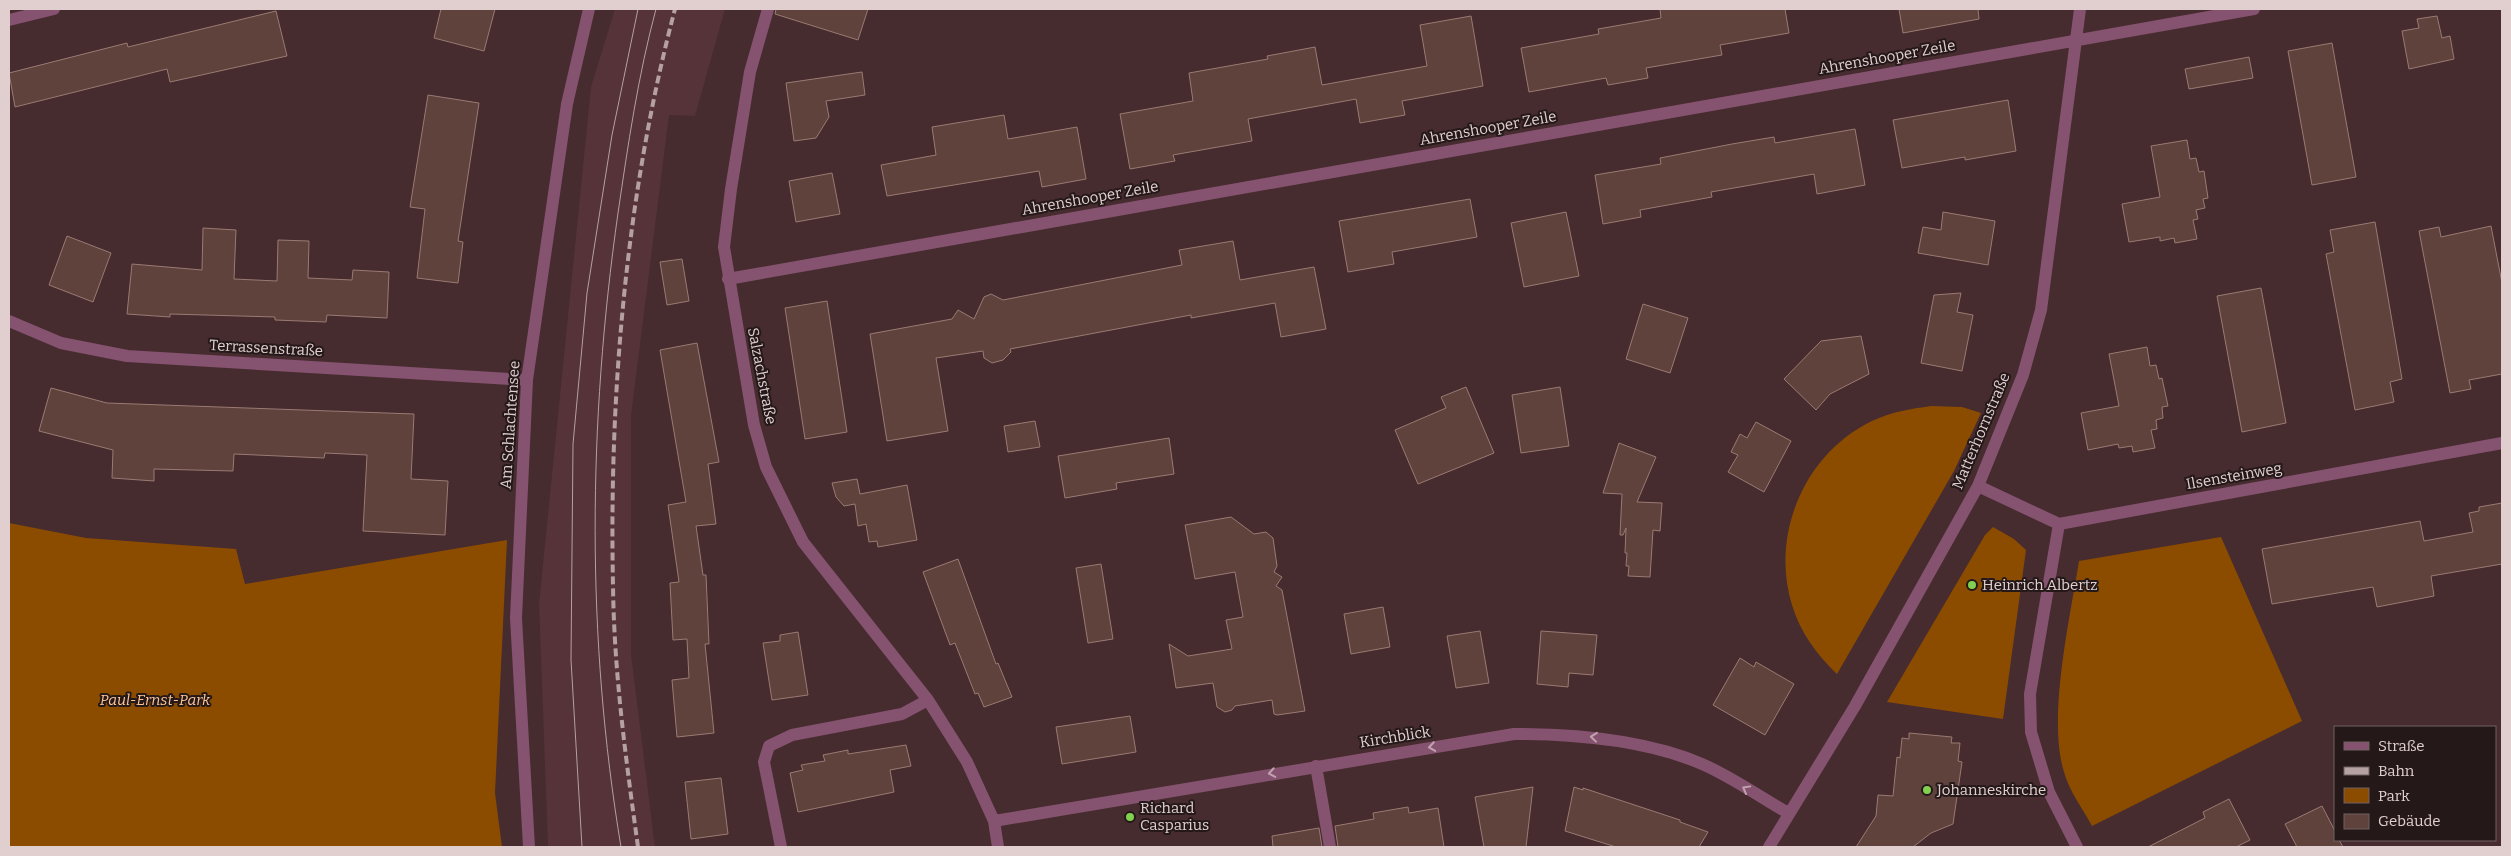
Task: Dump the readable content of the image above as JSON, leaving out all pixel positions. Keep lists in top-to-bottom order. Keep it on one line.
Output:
{"streets":{"street":["Ahrenshooper Zeile","Terrassenstraße","Salzachstraße","Am Schlachtensee","Matterhornstraße","Ilsensteinweg","Kirchblick"]},"crossings":[["Ahrenshooper Zeile","Salzachstraße"],["Ahrenshooper Zeile","Matterhornstraße"],["Terrassenstraße","Am Schlachtensee"],["Salzachstraße","Kirchblick"],["Matterhornstraße","Kirchblick"]],"one_way":["Kirchblick"],"parks":["Paul-Ernst-Park"],"places":["Heinrich Albertz","Johanneskirche","Richard Casparius"],"legend":["Straße","Bahn","Park","Gebäude"]}
